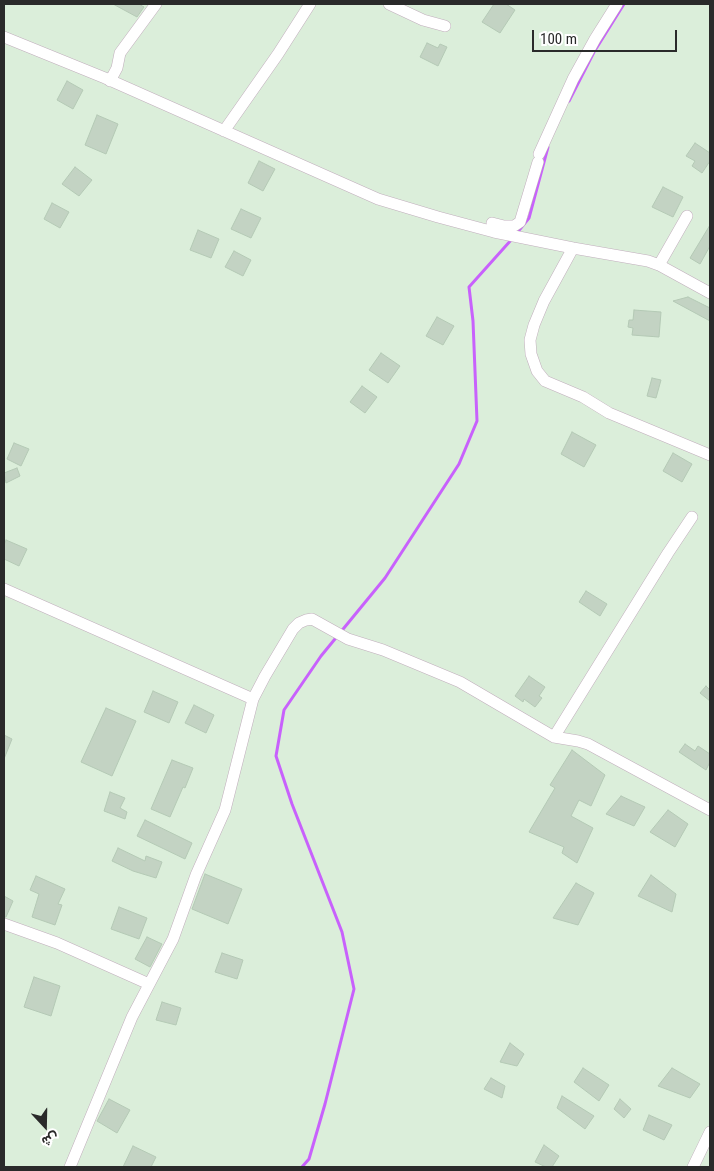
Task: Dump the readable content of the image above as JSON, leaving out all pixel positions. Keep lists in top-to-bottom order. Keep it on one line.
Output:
{"scale_bar":"100 m","north":"bottom"}
